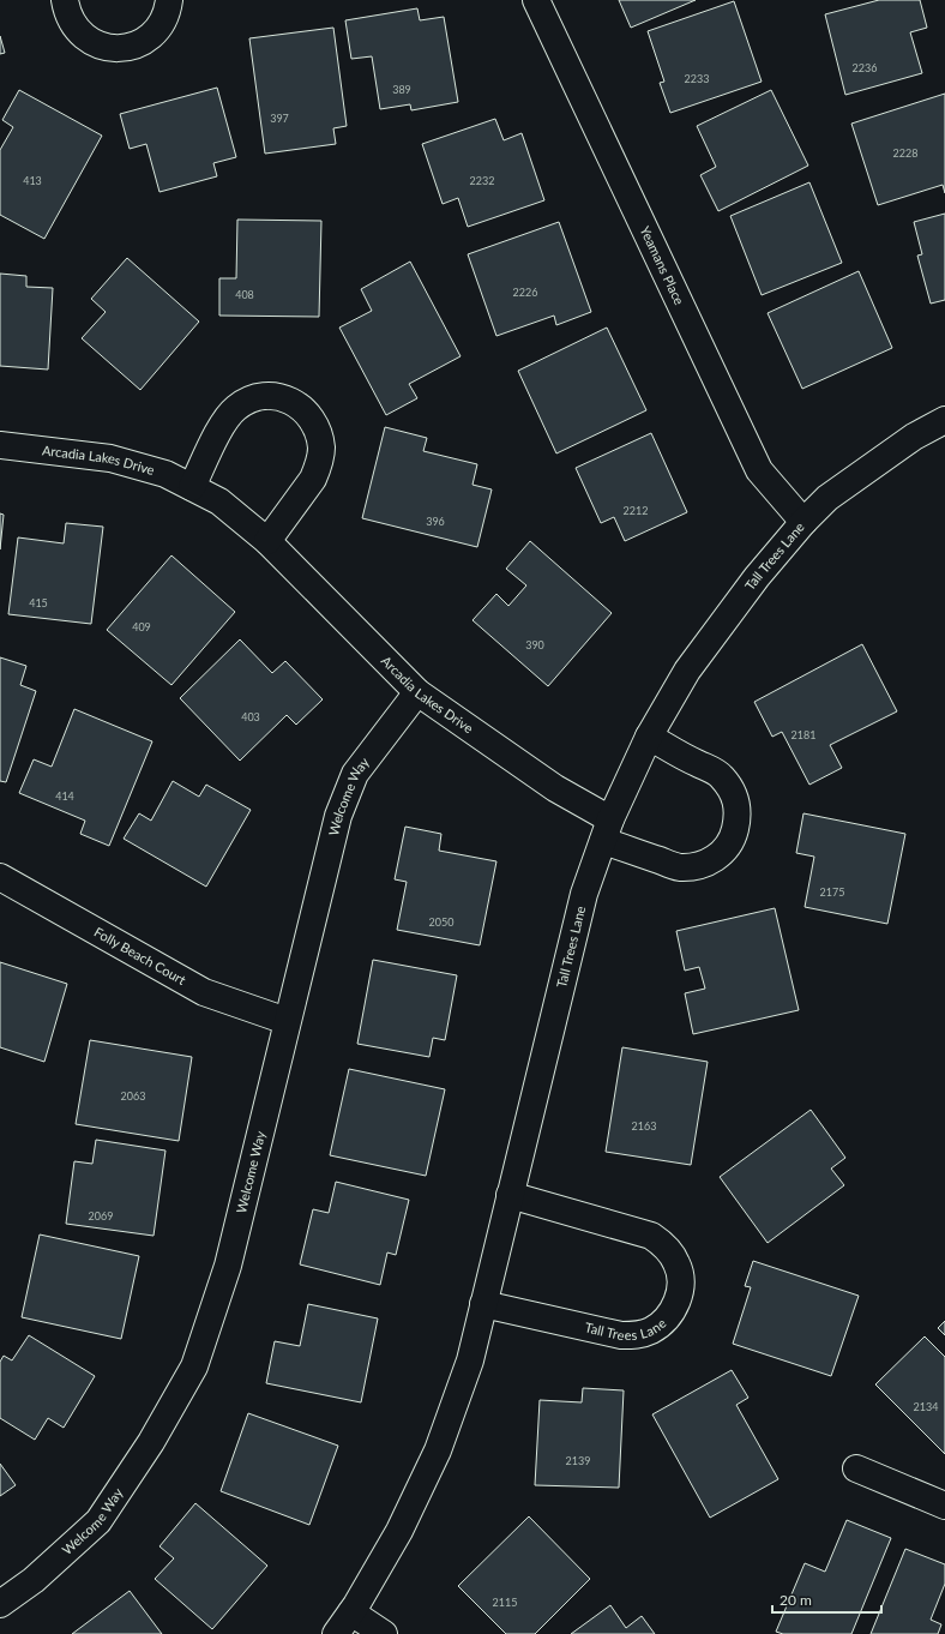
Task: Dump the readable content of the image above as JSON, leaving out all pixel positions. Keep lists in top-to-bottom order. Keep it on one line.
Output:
{"streets":{"street":["Yeamans Place","Arcadia Lakes Drive","Tall Trees Lane","Welcome Way","Folly Beach Court"]},"crossings":[["Yeamans Place","Tall Trees Lane"],["Arcadia Lakes Drive","Tall Trees Lane"],["Arcadia Lakes Drive","Welcome Way"],["Welcome Way","Folly Beach Court"]],"house_numbers":["2236","2233","389","397","2228","413","2232","2226","408","2212","396","415","409","390","403","2181","414","2175","2050","2063","2163","2069","2134","2139","2115"],"scale_bar":"20 m"}
